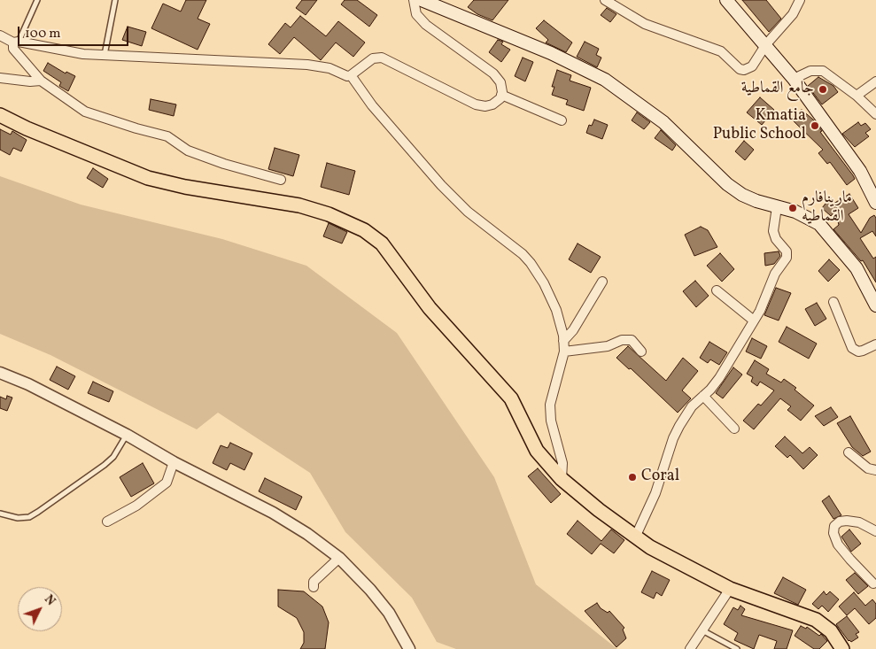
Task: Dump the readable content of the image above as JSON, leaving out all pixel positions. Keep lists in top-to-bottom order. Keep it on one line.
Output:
{"places":["جامع القماطية","Kmatia Public School","مارينافارم القماطيه","Coral"],"scale_bar":"100 m","north":"top right"}
